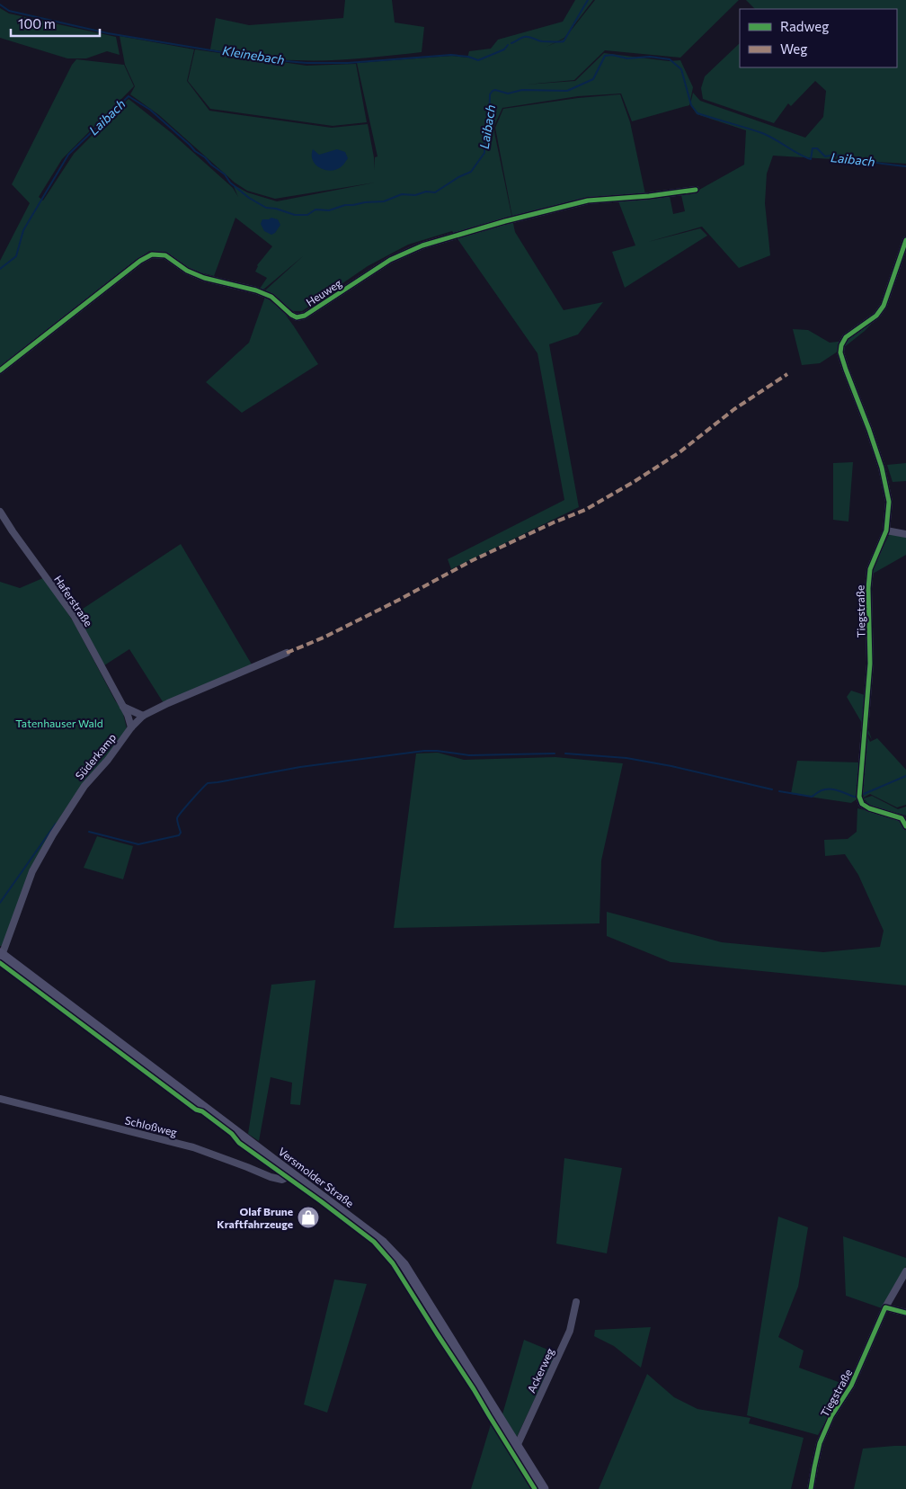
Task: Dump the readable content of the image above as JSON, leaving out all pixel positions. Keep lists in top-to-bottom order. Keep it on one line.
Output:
{"streets":{"main road":["Versmolder Straße"],"street":["Heuweg","Haferstraße","Tiegstraße","Süderkamp","Schloßweg","Ackerweg"]},"crossings":[["Haferstraße","Süderkamp"],["Süderkamp","Versmolder Straße"],["Schloßweg","Versmolder Straße"],["Versmolder Straße","Ackerweg"]],"water":["Kleinebach","Laibach"],"parks":["Tatenhauser Wald"],"places":{"shop":["Olaf Brune Kraftfahrzeuge"]},"legend":["Radweg","Weg"],"scale_bar":"100 m"}
